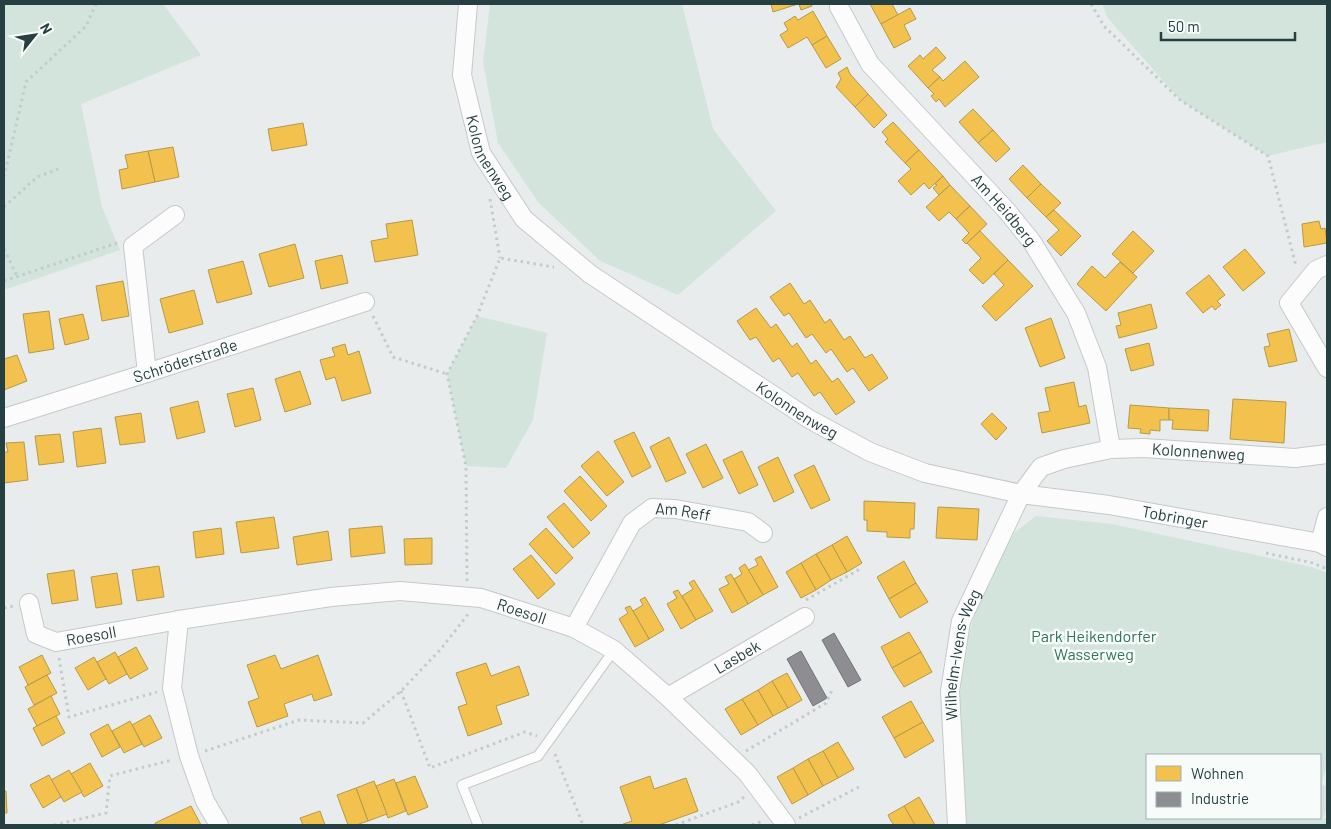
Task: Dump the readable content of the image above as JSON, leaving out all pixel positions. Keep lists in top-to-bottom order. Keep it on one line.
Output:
{"streets":{"street":["Kolonnenweg","Am Heidberg","Schröderstraße","Am Reff","Tobringer","Roesoll","Wilhelm-Ivens-Weg","Lasbek"]},"crossings":[["Kolonnenweg","Am Heidberg"],["Kolonnenweg","Tobringer"],["Kolonnenweg","Wilhelm-Ivens-Weg"],["Am Reff","Roesoll"],["Tobringer","Wilhelm-Ivens-Weg"],["Roesoll","Lasbek"]],"parks":["Park Heikendorfer Wasserweg"],"legend":["Wohnen","Industrie"],"scale_bar":"50 m","north":"top right"}
